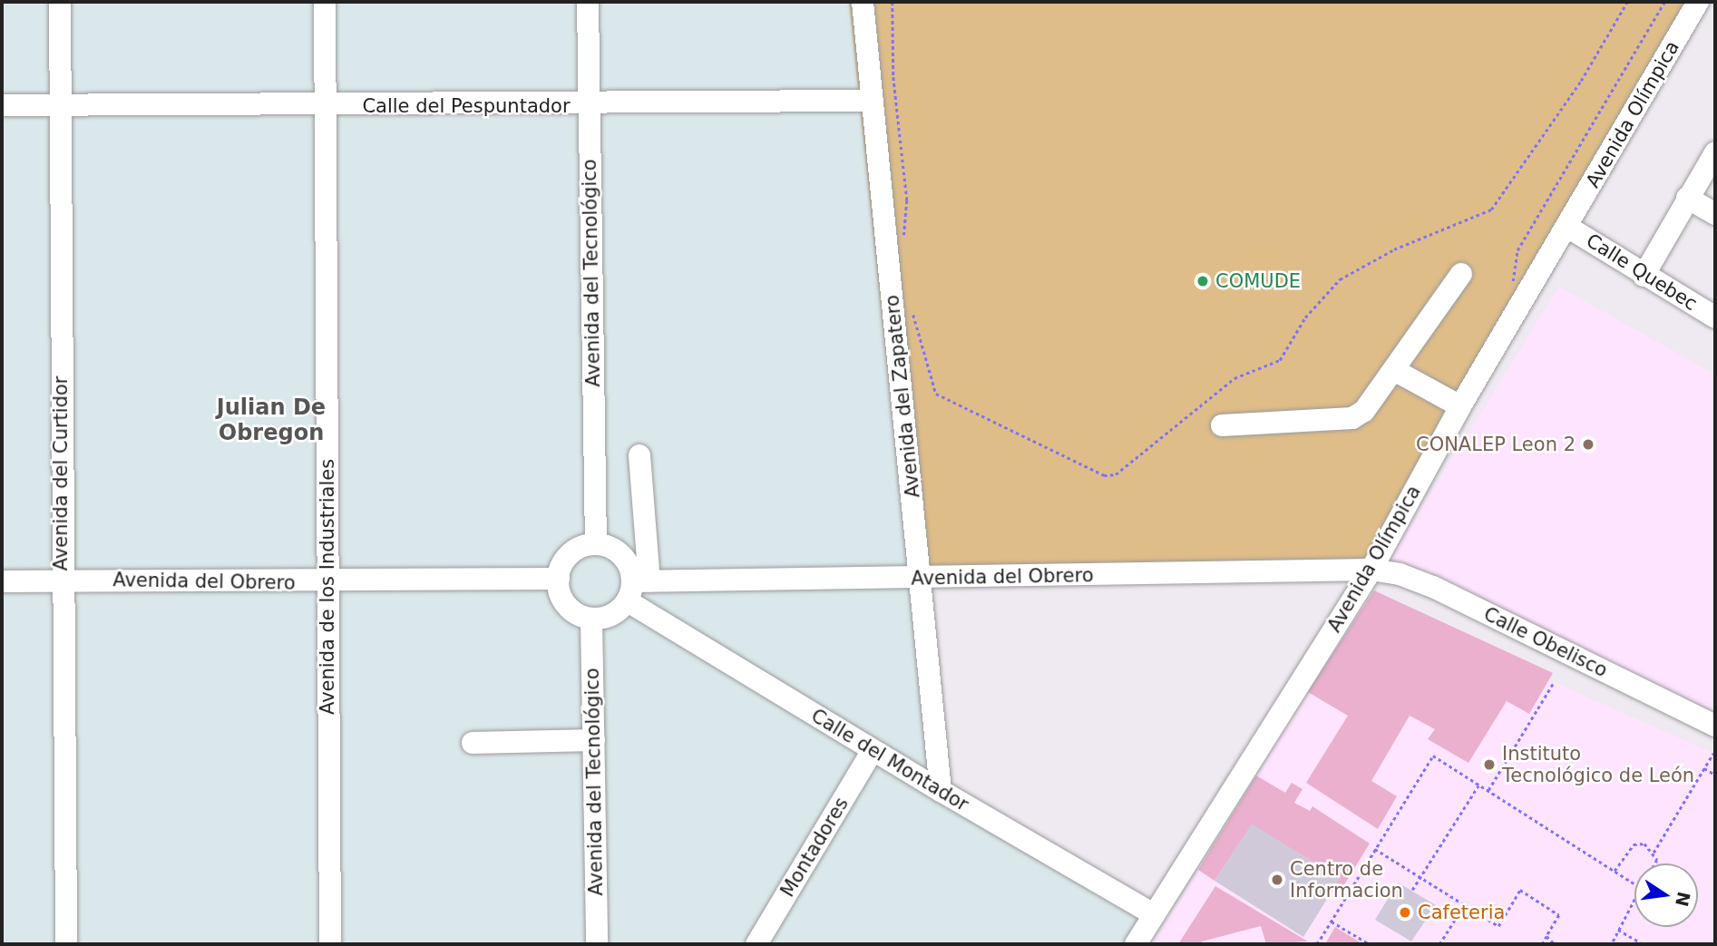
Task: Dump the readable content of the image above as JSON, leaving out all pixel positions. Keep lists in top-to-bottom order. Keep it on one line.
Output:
{"streets":{"street":["Calle del Pespuntador","Avenida Olímpica","Calle Quebec","Avenida del Tecnológico","Avenida del Zapatero","Avenida del Curtidor","Avenida del Obrero","Avenida de los Industriales","Calle Obelisco","Calle del Montador","Montadores"]},"crossings":[["Calle del Pespuntador","Avenida del Tecnológico"],["Calle del Pespuntador","Avenida del Zapatero"],["Calle del Pespuntador","Avenida del Curtidor"],["Calle del Pespuntador","Avenida de los Industriales"],["Avenida Olímpica","Calle Quebec"],["Avenida Olímpica","Avenida del Obrero"],["Avenida Olímpica","Calle Obelisco"],["Avenida Olímpica","Calle del Montador"],["Avenida del Tecnológico","Avenida del Obrero"],["Avenida del Tecnológico","Calle del Montador"],["Avenida del Zapatero","Avenida del Obrero"],["Avenida del Zapatero","Calle del Montador"],["Avenida del Curtidor","Avenida del Obrero"],["Avenida del Obrero","Avenida de los Industriales"],["Avenida del Obrero","Calle Obelisco"],["Avenida del Obrero","Calle del Montador"],["Calle del Montador","Montadores"]],"districts":["Julian De Obregon"],"places":["COMUDE","CONALEP Leon 2","Instituto Tecnológico de León","Centro de Informacion","Cafeteria"],"north":"right"}
